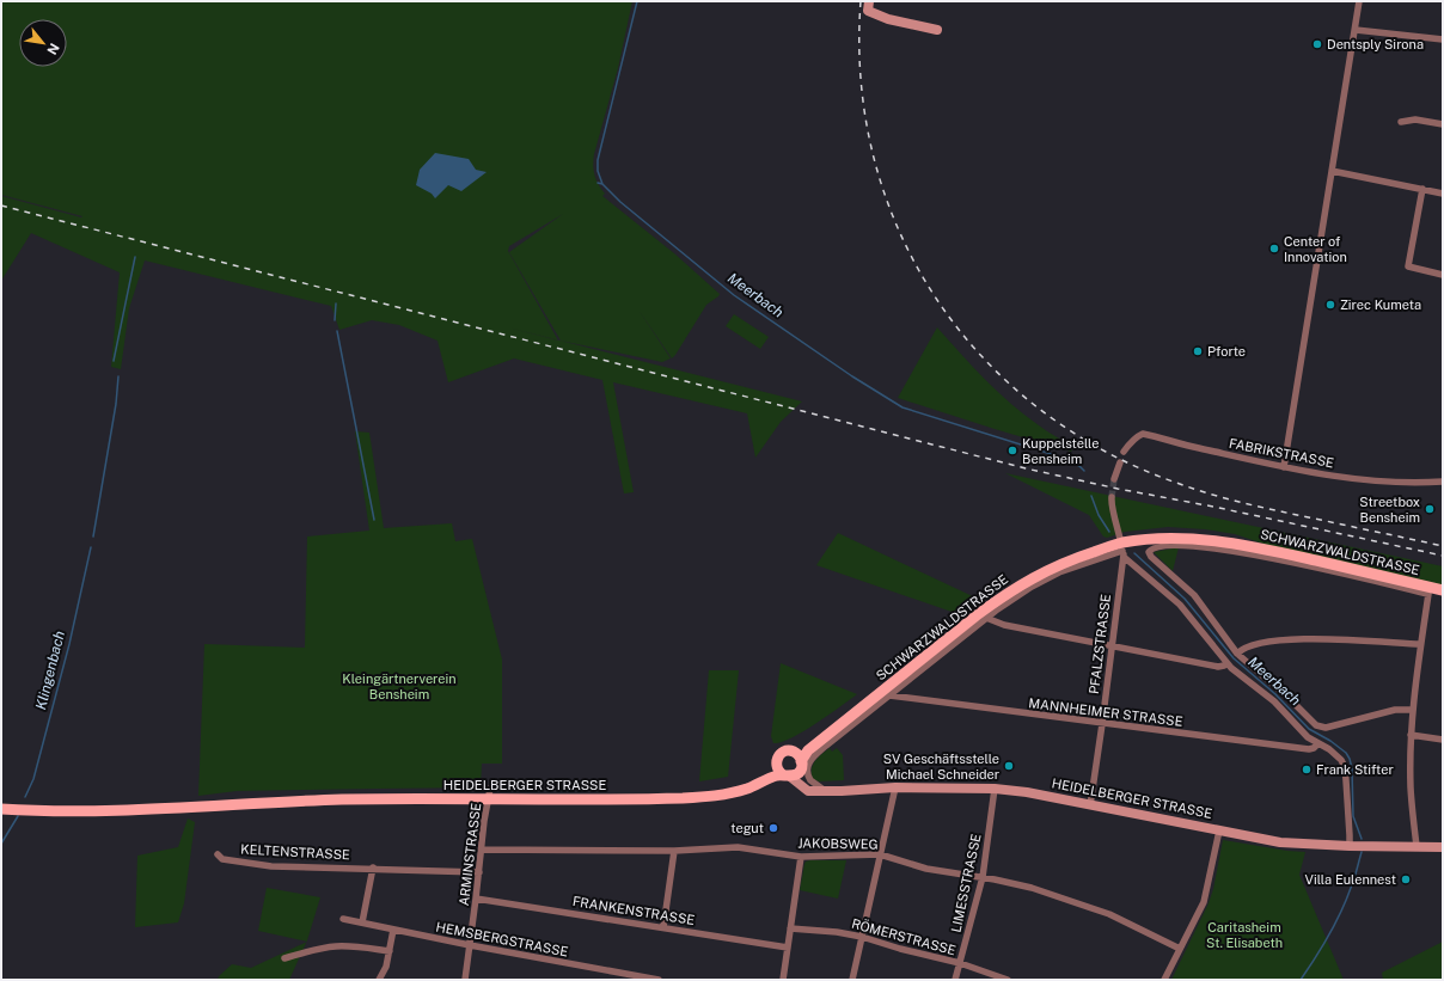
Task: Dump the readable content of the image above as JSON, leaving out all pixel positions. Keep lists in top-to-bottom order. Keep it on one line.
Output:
{"streets":{"main road":["SCHWARZWALDSTRASSE","HEIDELBERGER STRASSE"],"street":["FABRIKSTRASSE","PFALZSTRASSE","MANNHEIMER STRASSE","JAKOBSWEG","KELTENSTRASSE","ARMINSTRASSE","LIMESSTRASSE","FRANKENSTRASSE","RÖMERSTRASSE","HEMSBERGSTRASSE"]},"crossings":[["SCHWARZWALDSTRASSE","PFALZSTRASSE"],["SCHWARZWALDSTRASSE","MANNHEIMER STRASSE"],["SCHWARZWALDSTRASSE","HEIDELBERGER STRASSE"],["PFALZSTRASSE","MANNHEIMER STRASSE"],["PFALZSTRASSE","HEIDELBERGER STRASSE"],["HEIDELBERGER STRASSE","ARMINSTRASSE"],["HEIDELBERGER STRASSE","LIMESSTRASSE"],["JAKOBSWEG","ARMINSTRASSE"],["JAKOBSWEG","LIMESSTRASSE"],["KELTENSTRASSE","ARMINSTRASSE"],["ARMINSTRASSE","FRANKENSTRASSE"],["ARMINSTRASSE","HEMSBERGSTRASSE"],["LIMESSTRASSE","RÖMERSTRASSE"]],"water":["Meerbach","Klingenbach"],"parks":["Kleingärtnerverein Bensheim","Caritasheim St. Elisabeth"],"places":["Dentsply Sirona","Center of Innovation","Zirec Kumeta","Pforte","Kuppelstelle Bensheim","Streetbox Bensheim","SV Geschäftsstelle Michael Schneider","Frank Stifter","tegut","Villa Eulennest"],"north":"bottom right"}
